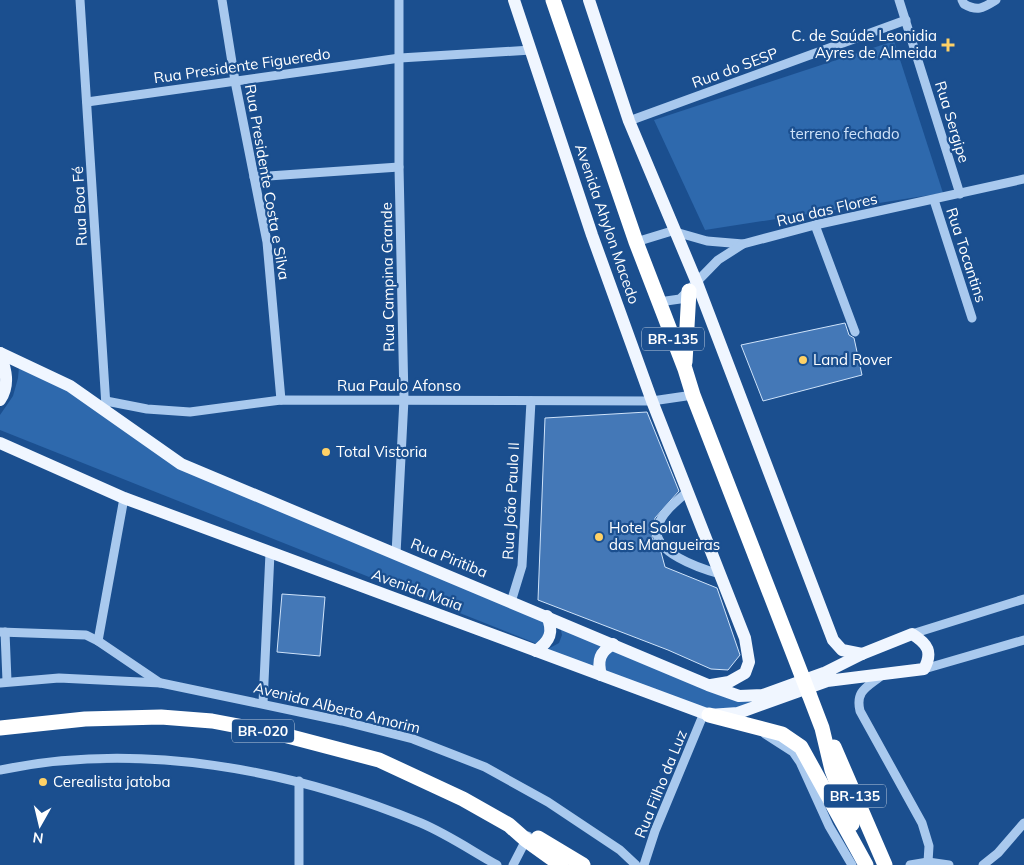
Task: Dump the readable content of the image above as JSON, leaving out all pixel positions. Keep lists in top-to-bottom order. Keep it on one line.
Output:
{"streets":{"highway":["BR-135","BR-020"],"main road":["Avenida Ahylon Macedo","Rua Piritiba","Avenida Maia"],"street":["Rua Presidente Figueredo","Rua do SESP","Rua Sergipe","Rua Presidente Costa e Silva","Rua Boa Fé","Rua das Flores","Rua Tocantins","Rua Campina Grande","Rua Paulo Afonso","Rua João Paulo II","Avenida Alberto Amorim","Rua Filho da Luz"]},"crossings":[["Rua Presidente Figueredo","Rua Presidente Costa e Silva"],["Rua Presidente Figueredo","Rua Boa Fé"],["Rua Presidente Figueredo","Avenida Ahylon Macedo"],["Rua Presidente Figueredo","Rua Campina Grande"],["Rua do SESP","Rua Sergipe"],["Rua Sergipe","Rua das Flores"],["Rua Presidente Costa e Silva","Rua Paulo Afonso"],["Rua Boa Fé","Rua Paulo Afonso"],["Rua Boa Fé","Rua Piritiba"],["Rua das Flores","Rua Tocantins"],["Avenida Ahylon Macedo","Rua Paulo Afonso"],["Avenida Ahylon Macedo","Rua Piritiba"],["Rua Campina Grande","Rua Paulo Afonso"],["Rua Campina Grande","Rua Piritiba"],["BR-135","Rua Paulo Afonso"],["BR-135","Rua Piritiba"],["Rua Paulo Afonso","Rua João Paulo II"],["Rua Paulo Afonso","Rua Piritiba"],["Rua João Paulo II","Rua Piritiba"],["Avenida Maia","Rua Filho da Luz"]],"parks":["terreno fechado"],"places":{"health":["C. de Saúde Leonidia Ayres de Almeida"],"other":["Land Rover","Total Vistoria","Hotel Solar das Mangueiras","Cerealista jatoba"]},"north":"bottom"}
